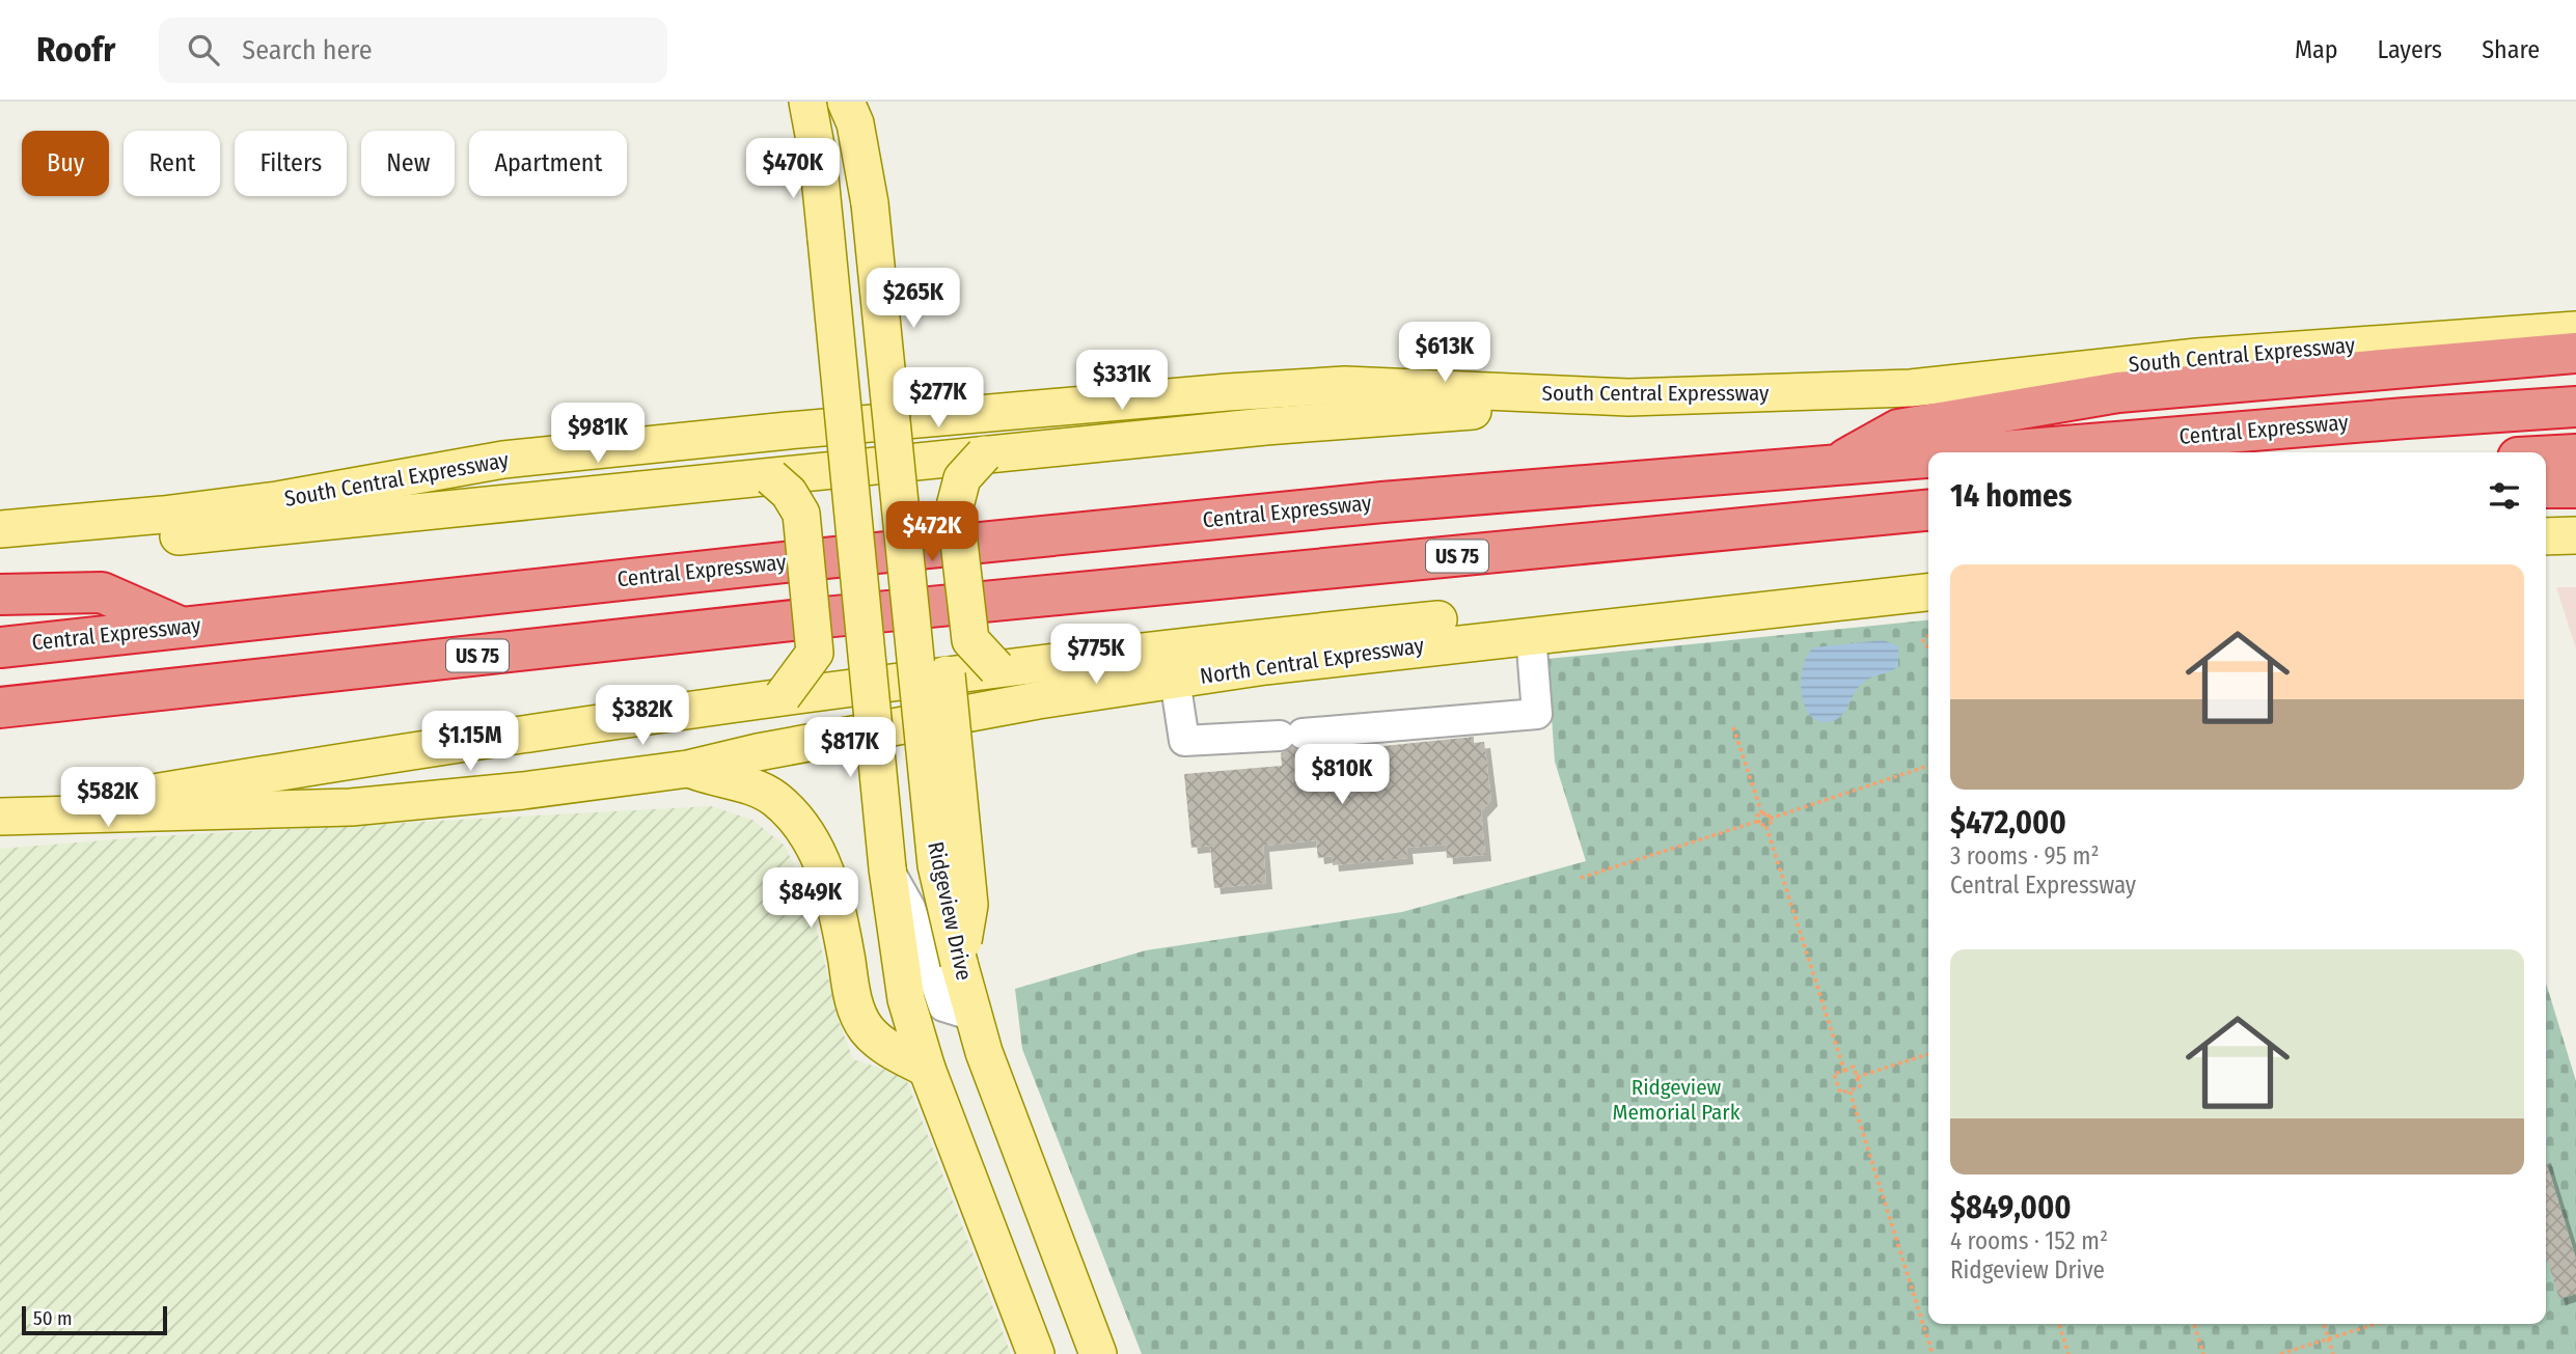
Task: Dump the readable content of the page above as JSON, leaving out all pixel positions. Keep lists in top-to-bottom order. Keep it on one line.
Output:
{"streets":{"highway":["Central Expressway","US 75"],"main road":["South Central Expressway","North Central Expressway","Ridgeview Drive"]},"parks":["Ridgeview Memorial Park"],"scale_bar":"50 m","page":{"header":"Roofr","search":"Search here","nav":["Map","Layers","Share"],"chip":["Buy","Rent","Filters","New","Apartment"],"price":["$470K","$265K","$613K","$331K","$277K","$981K","$472K","$775K","$382K","$1.15M","$817K","$810K","$582K","$849K"],"heading":"14 homes","list":[{"name":"$472,000","note":"3 rooms · 95 m² · Central Expressway"},{"name":"$849,000","note":"4 rooms · 152 m² · Ridgeview Drive"}],"scale":"50 m"}}
